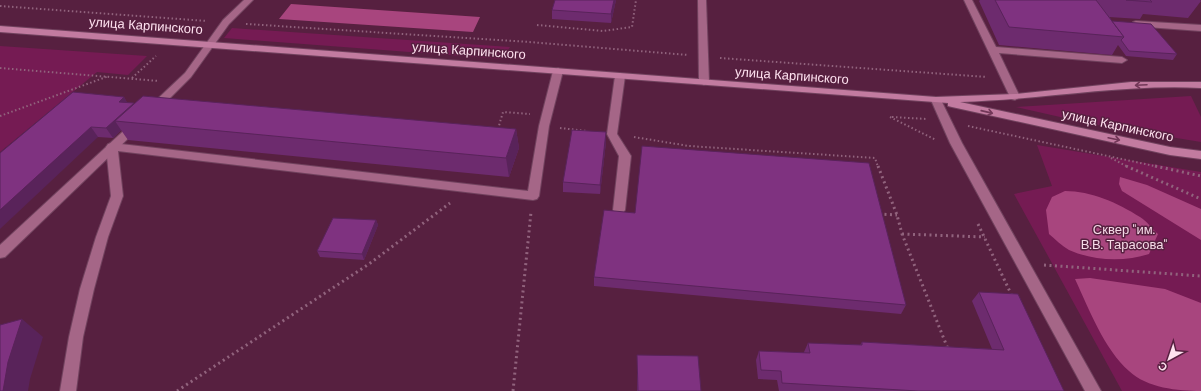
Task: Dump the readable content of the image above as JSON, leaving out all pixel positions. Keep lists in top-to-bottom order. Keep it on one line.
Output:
{"streets":{"main road":["улица Карпинского"]},"parks":["Сквер \"им. В.В. Тарасова\""],"north":"bottom left"}
